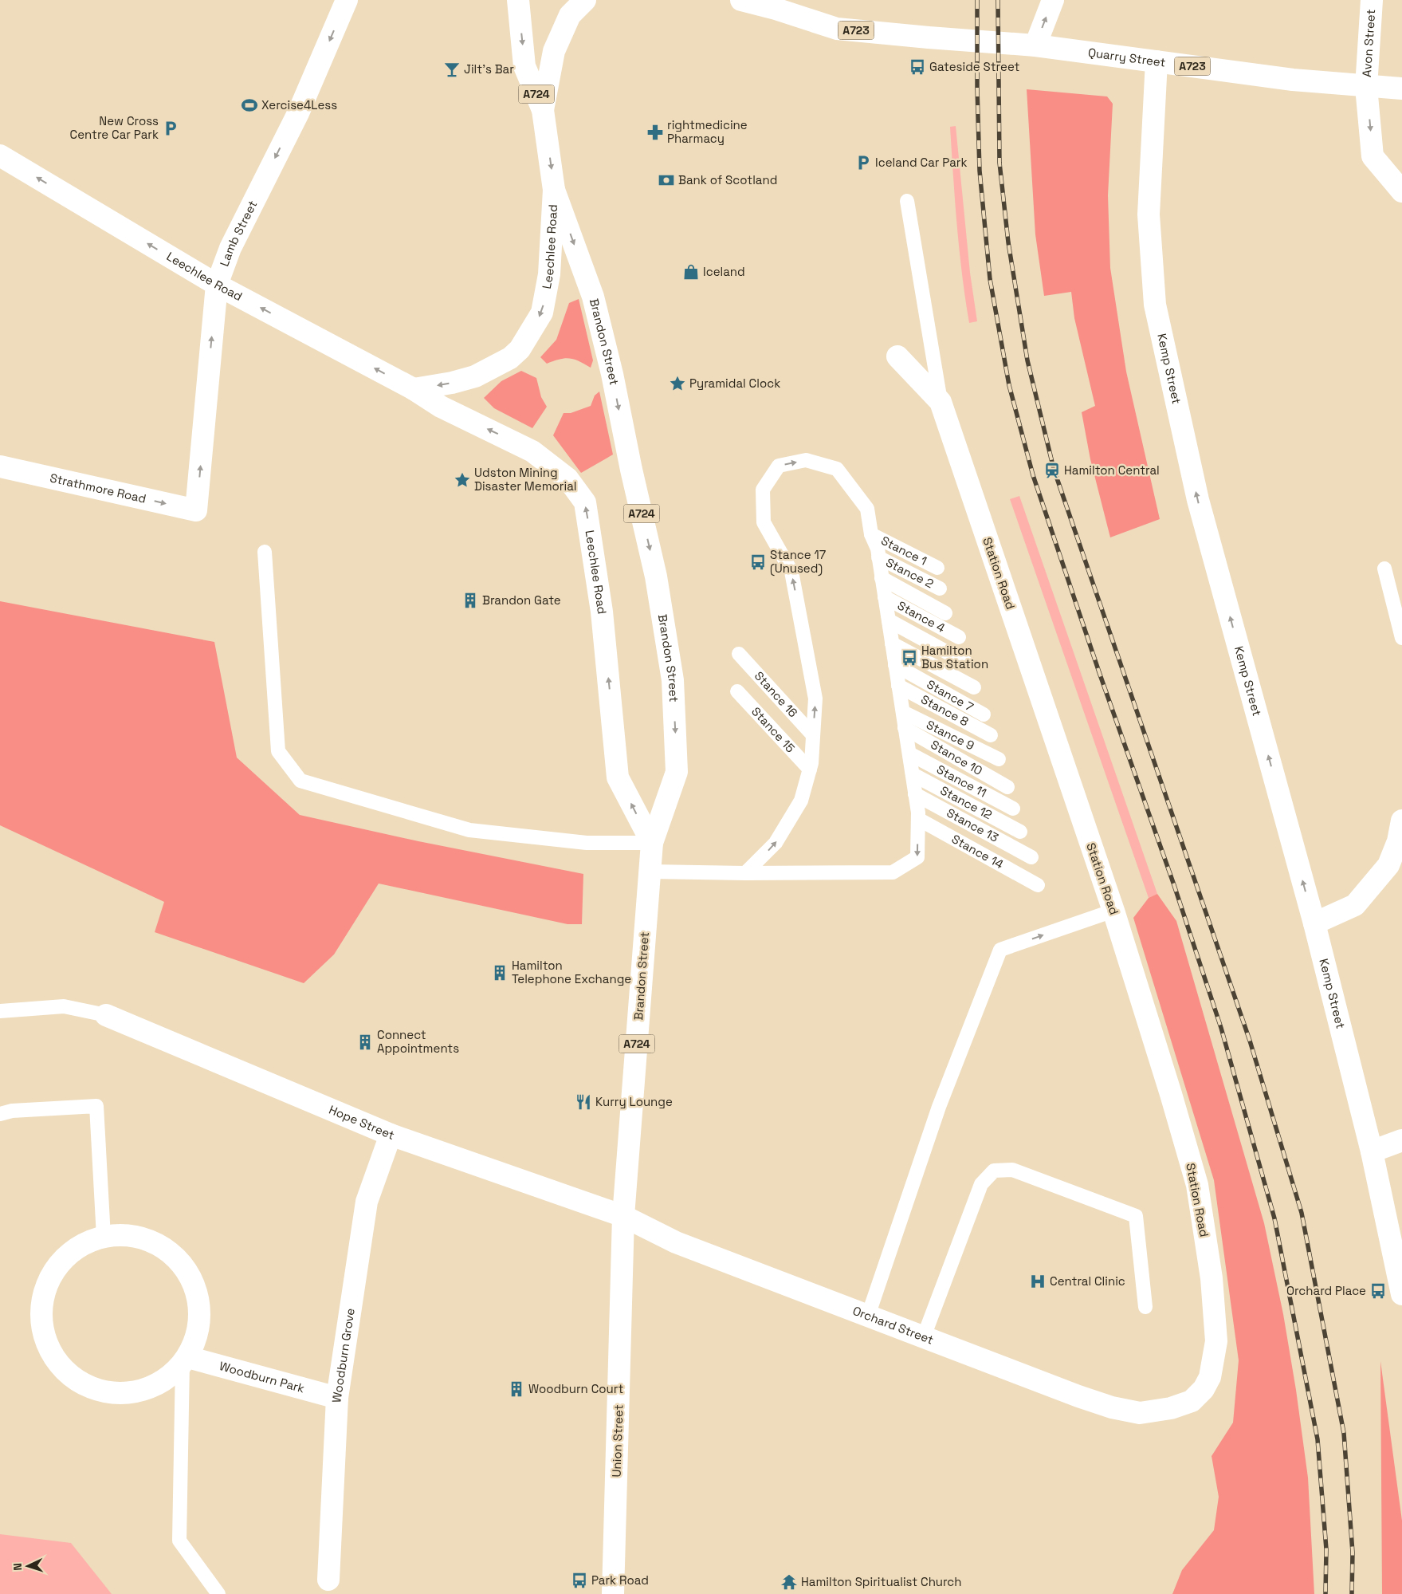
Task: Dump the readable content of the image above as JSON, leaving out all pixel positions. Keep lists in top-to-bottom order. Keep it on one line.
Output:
{"streets":{"street":["A723","Avon Street","Quarry Street","A724","Lamb Street","Leechlee Road","Brandon Street","Kemp Street","Strathmore Road","Station Road","Hope Street","Orchard Street","Woodburn Grove","Woodburn Park","Union Street"],"lane":["Stance 1","Stance 2","Stance 4","Stance 16","Stance 7","Stance 8","Stance 15","Stance 9","Stance 10","Stance 11","Stance 12","Stance 13","Stance 14"]},"crossings":[["A723","Avon Street"],["A723","Quarry Street"],["Avon Street","Quarry Street"],["Quarry Street","Kemp Street"],["Lamb Street","Leechlee Road"],["Lamb Street","Strathmore Road"],["Leechlee Road","Brandon Street"],["Brandon Street","Hope Street"],["Brandon Street","Orchard Street"],["Brandon Street","Union Street"],["Station Road","Orchard Street"],["Hope Street","Orchard Street"],["Hope Street","Woodburn Grove"],["Hope Street","Union Street"],["Orchard Street","Union Street"],["Woodburn Grove","Woodburn Park"]],"one_way":["Brandon Street","Kemp Street","Strathmore Road"],"places":{"bus stop":["Gateside Street","Stance 17 (Unused)","Hamilton Bus Station","Orchard Place","Park Road"],"bar":["Jilt's Bar"],"sports":["Xercise4Less"],"parking":["New Cross Centre Car Park","Iceland Car Park"],"pharmacy":["rightmedicine Pharmacy"],"bank":["Bank of Scotland"],"shop":["Iceland"],"place":["Pyramidal Clock","Udston Mining Disaster Memorial"],"station":["Hamilton Central"],"building":["Brandon Gate","Hamilton Telephone Exchange","Connect Appointments","Woodburn Court"],"restaurant":["Kurry Lounge"],"hospital":["Central Clinic"],"temple":["Hamilton Spiritualist Church"]},"north":"left"}
